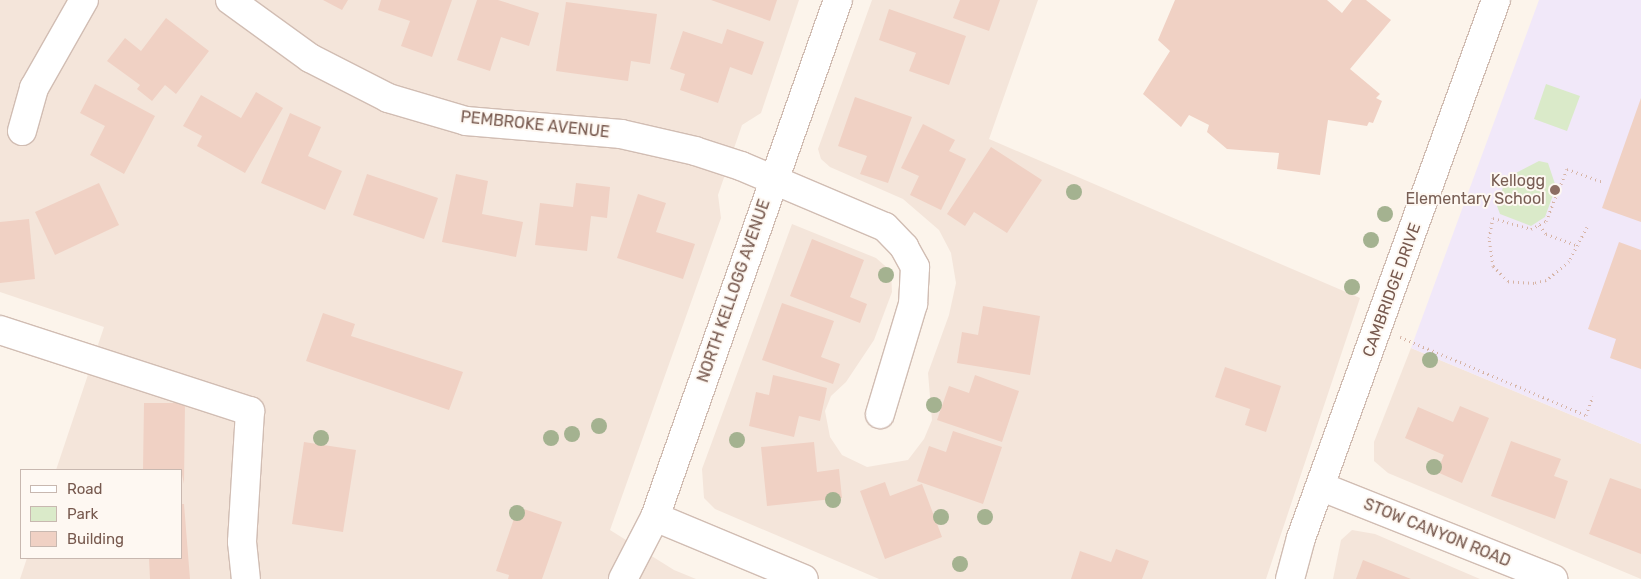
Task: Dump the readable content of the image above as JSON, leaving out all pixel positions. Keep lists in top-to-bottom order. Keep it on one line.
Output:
{"streets":{"street":["PEMBROKE AVENUE","CAMBRIDGE DRIVE","NORTH KELLOGG AVENUE","STOW CANYON ROAD"]},"crossings":[["PEMBROKE AVENUE","NORTH KELLOGG AVENUE"],["CAMBRIDGE DRIVE","STOW CANYON ROAD"]],"places":["Kellogg Elementary School"],"legend":["Road","Park","Building"]}
